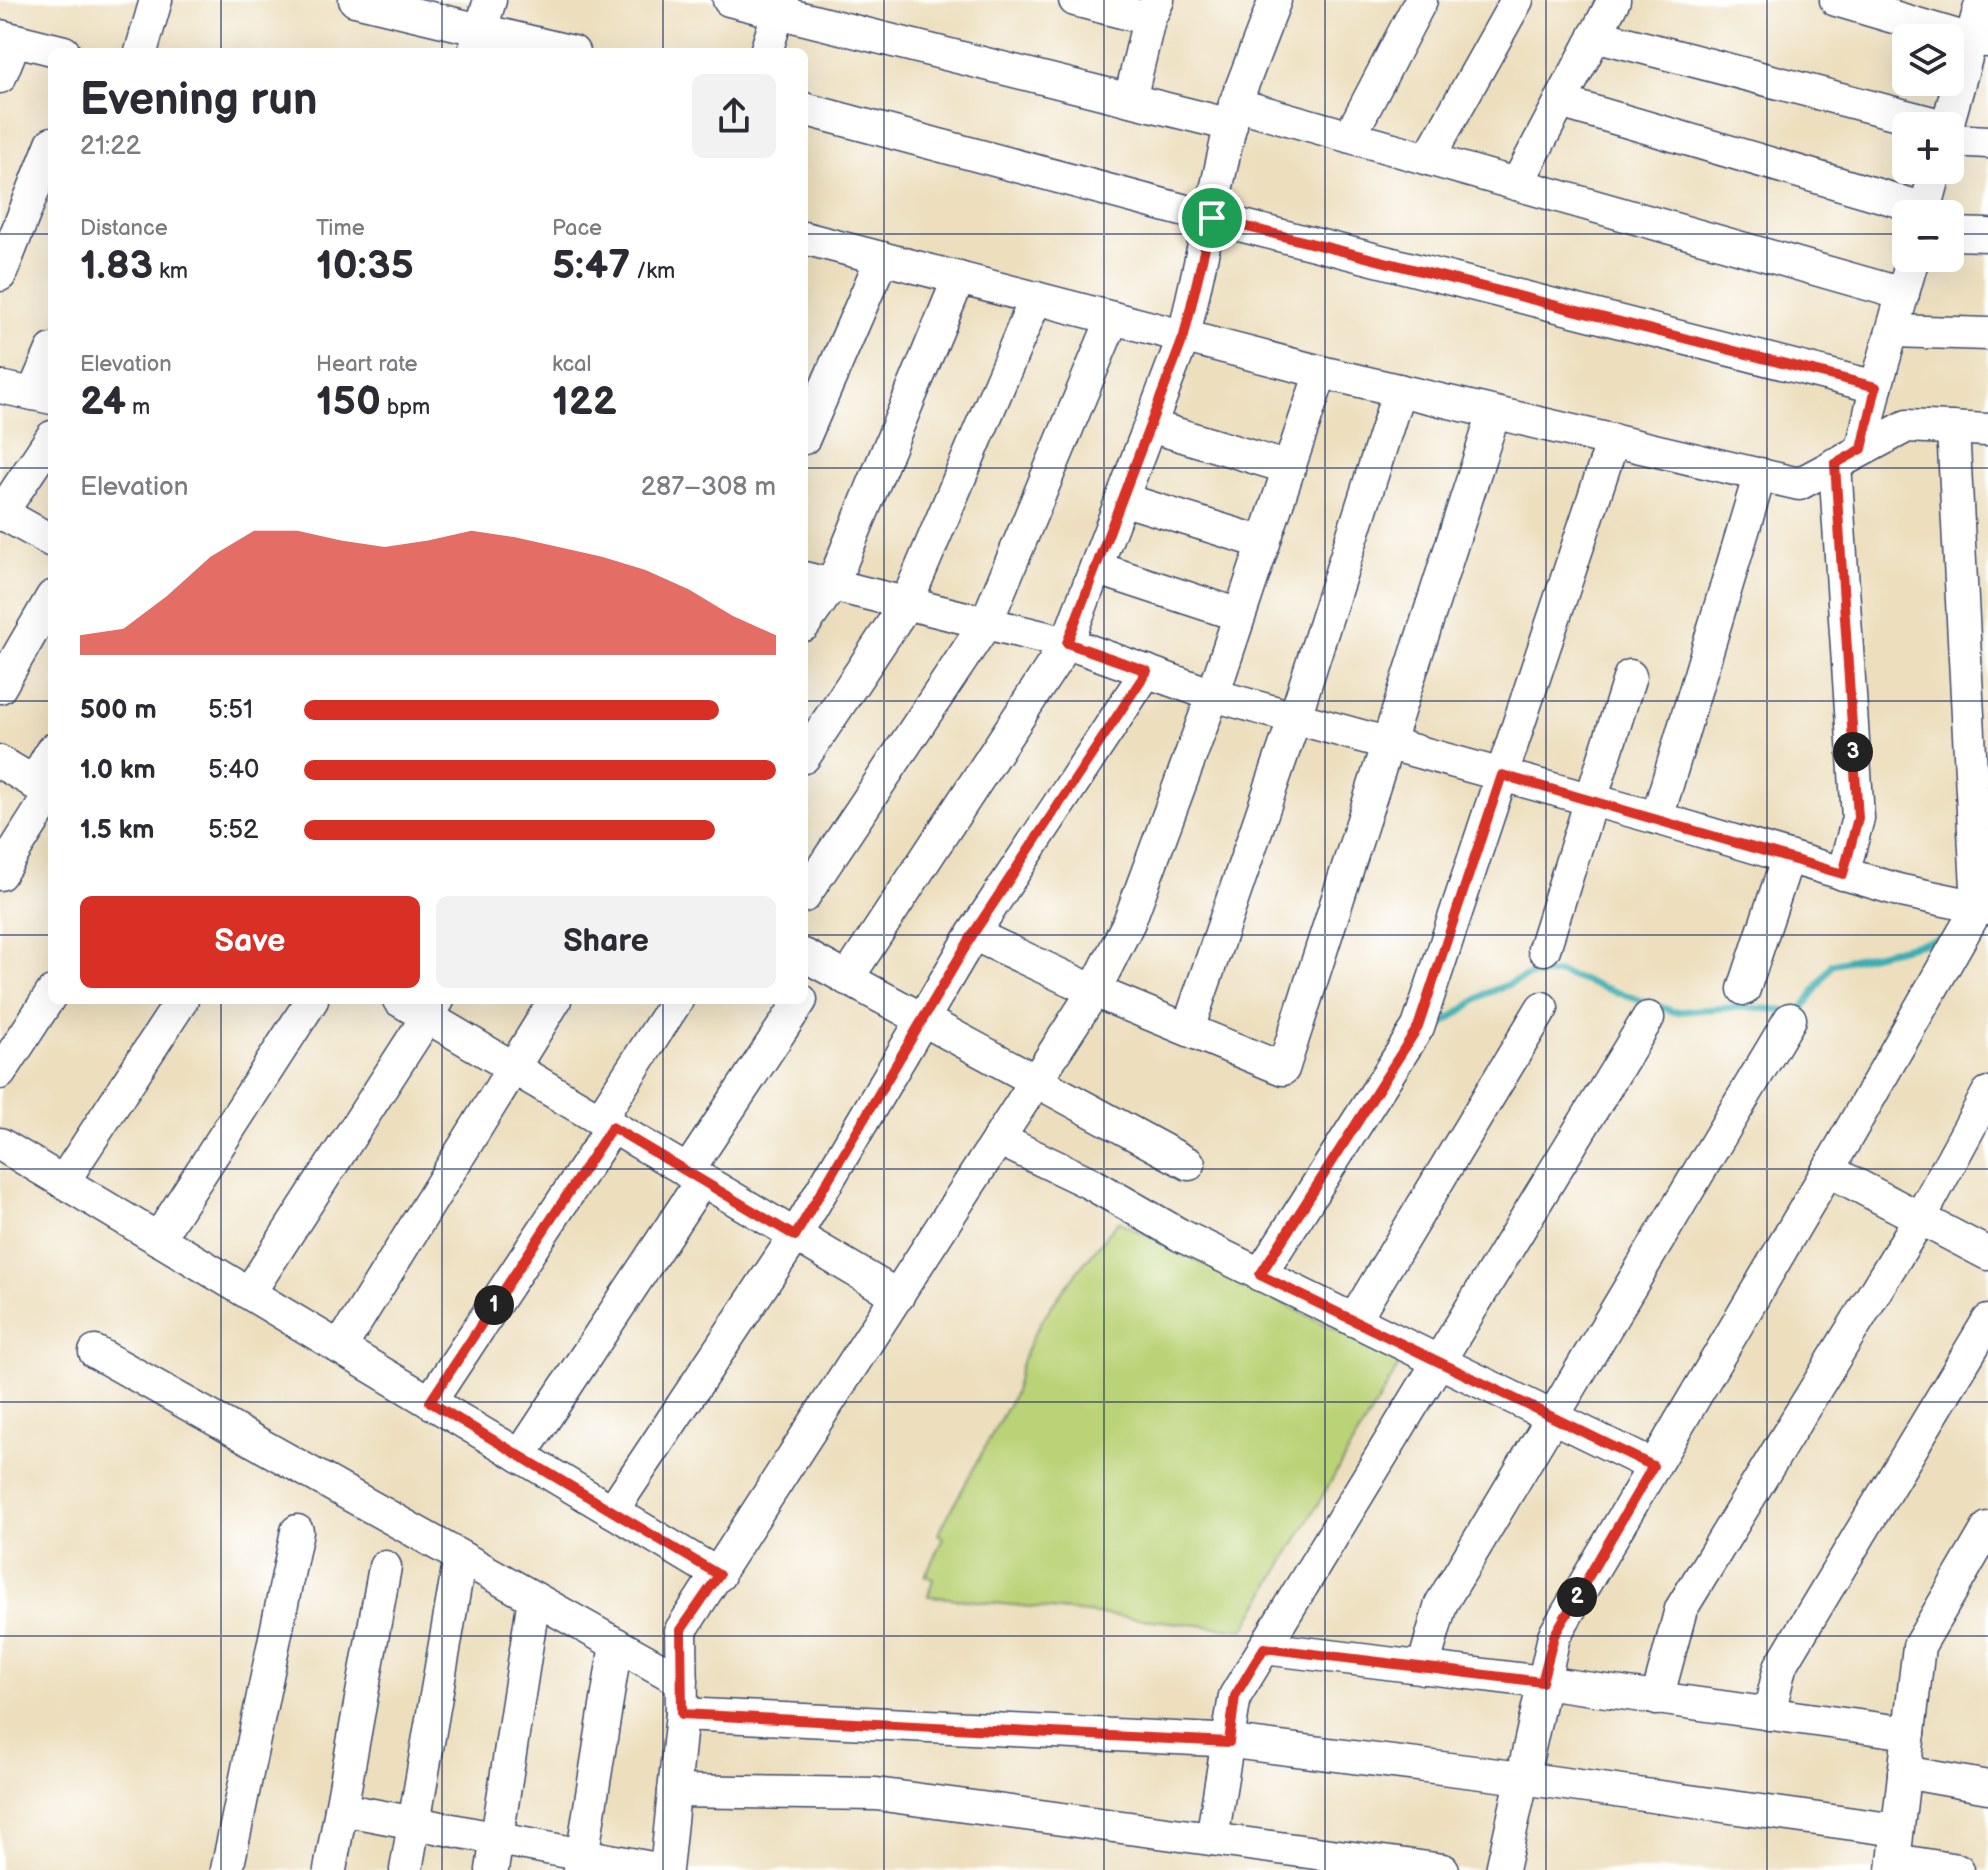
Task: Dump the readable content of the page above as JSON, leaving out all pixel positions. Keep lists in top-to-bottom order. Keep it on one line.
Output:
{"page":{"map_buttons":["+","−"],"heading":["Evening run","21:22"],"stats":[["Distance","1.83 km"],["Time","10:35"],["Pace","5:47 /km"],["Elevation","24 m"],["Heart rate","150 bpm"],["kcal","122"]],"chart":["Elevation","287–308 m"],"list":[{"name":"500 m","note":"5:51"},{"name":"1.0 km","note":"5:40"},{"name":"1.5 km","note":"5:52"}],"pins":["3","1","2"],"buttons":["Save","Share"]}}
